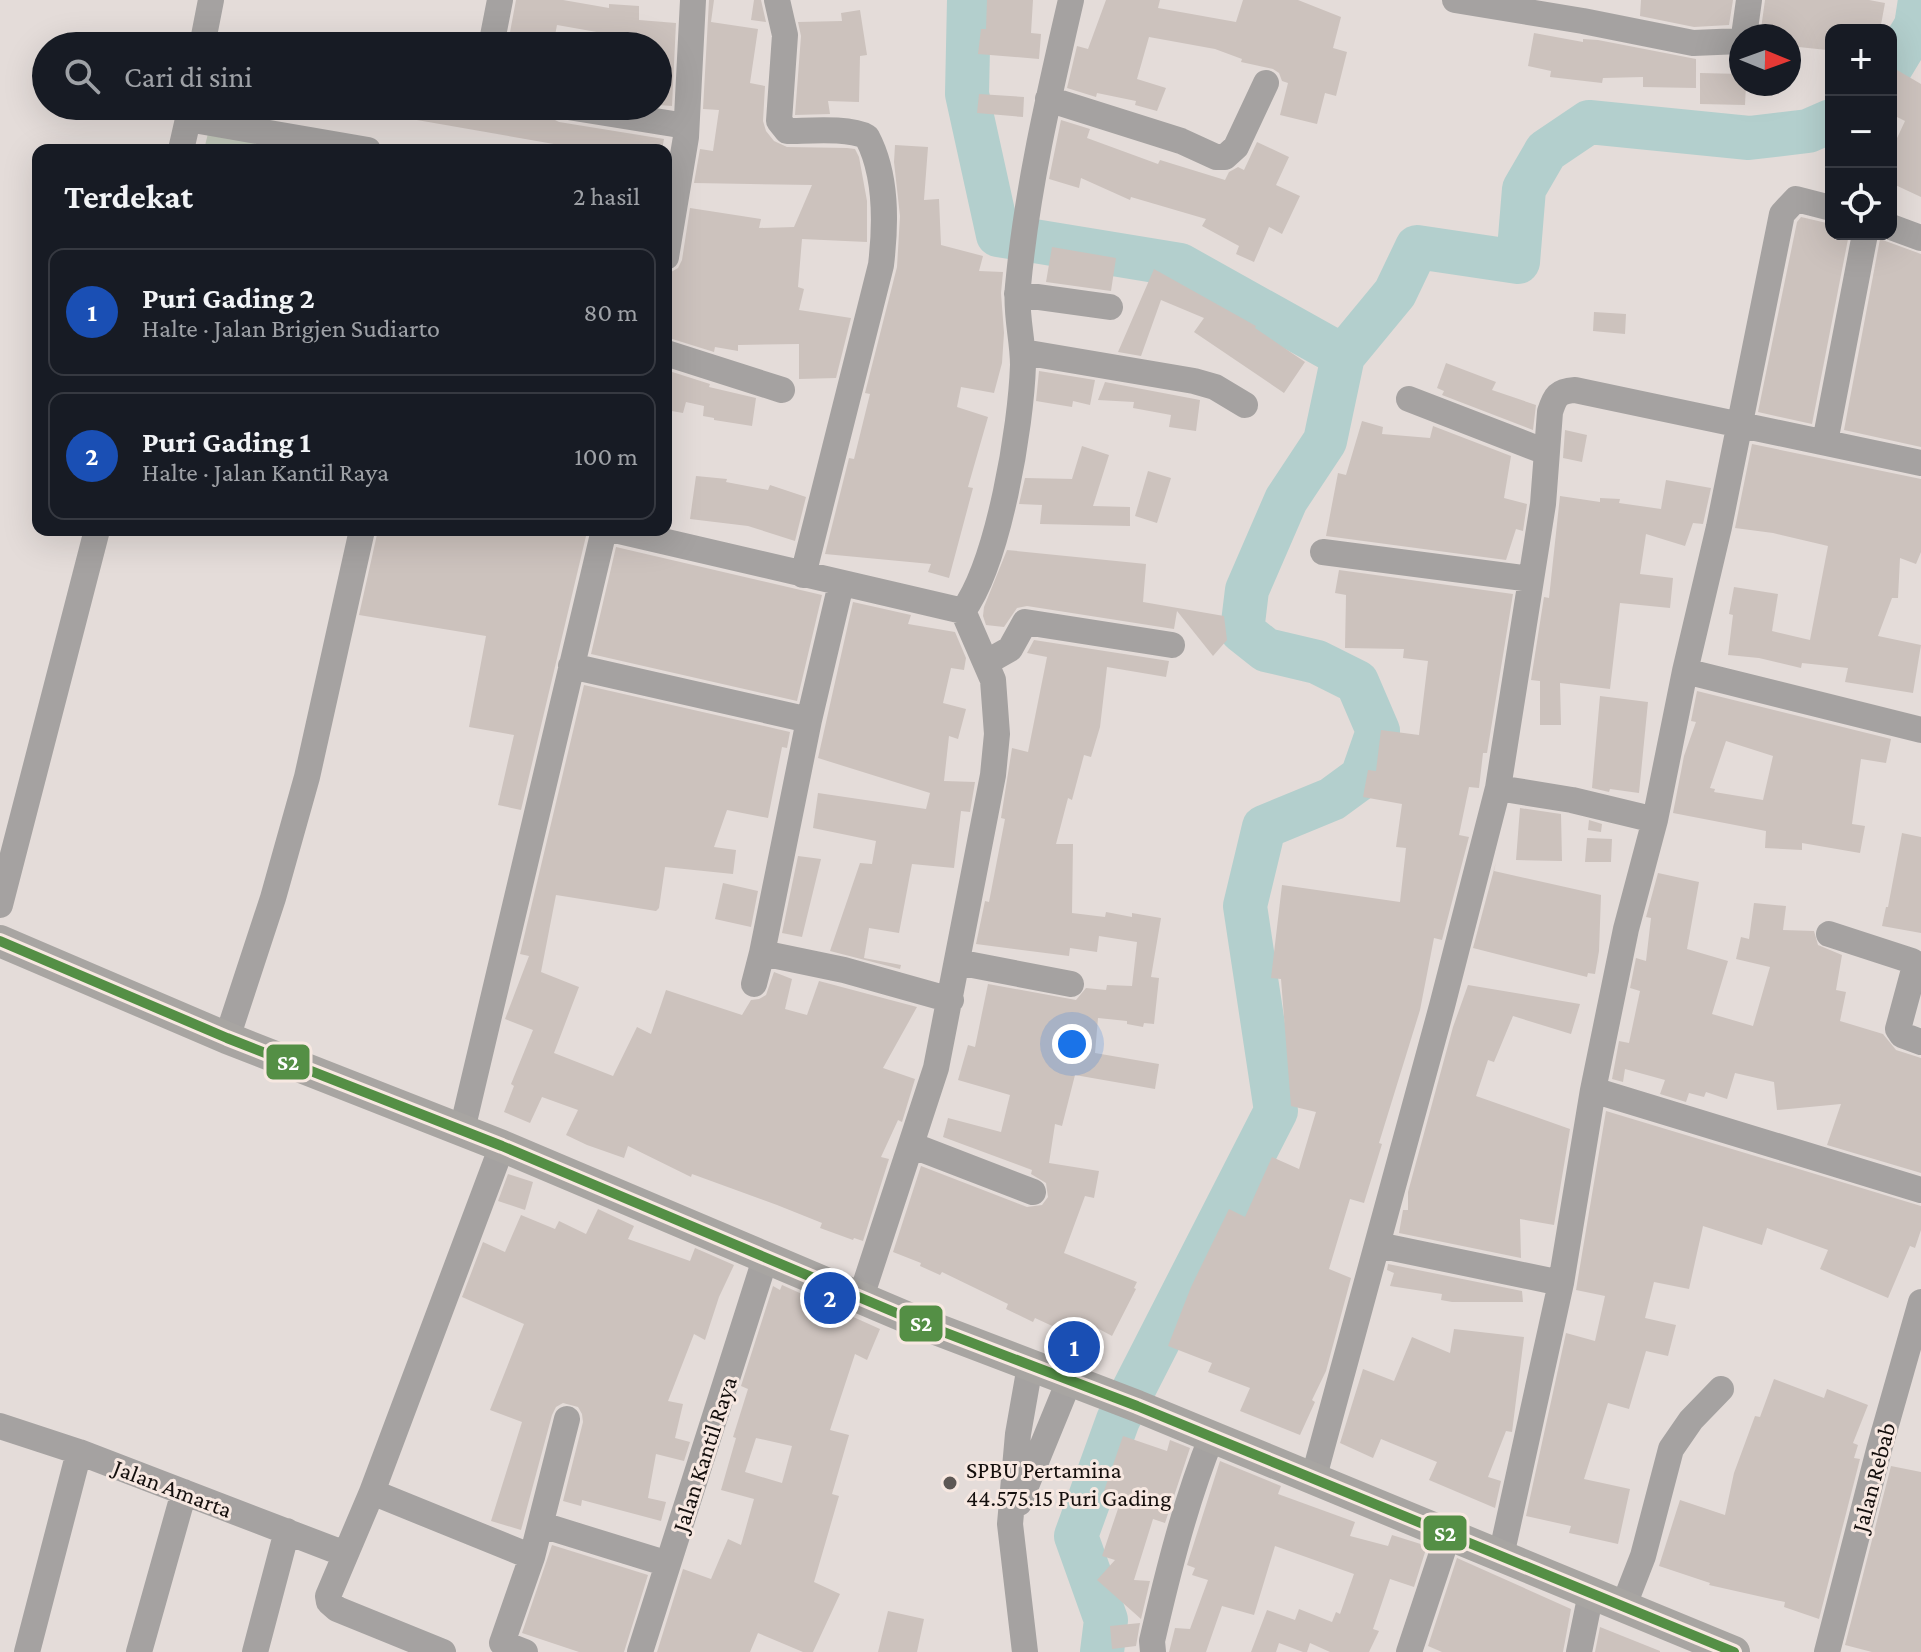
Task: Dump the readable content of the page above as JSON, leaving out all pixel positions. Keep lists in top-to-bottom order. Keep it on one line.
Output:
{"streets":{"street":["Jalan Kantil Raya","Jalan Rebab","Jalan Amarta"]},"places":["SPBU Pertamina 44.575.15 Puri Gading"],"lines":["transit line S2"],"north":"right","page":{"map_buttons":["+","−"],"search":"Cari di sini","heading":["Terdekat","2 hasil"],"list":[{"mark":"1","name":"Puri Gading 2","note":"Halte · Jalan Brigjen Sudiarto","value":"80 m"},{"mark":"2","name":"Puri Gading 1","note":"Halte · Jalan Kantil Raya","value":"100 m"}],"pins":["2","1"]}}
